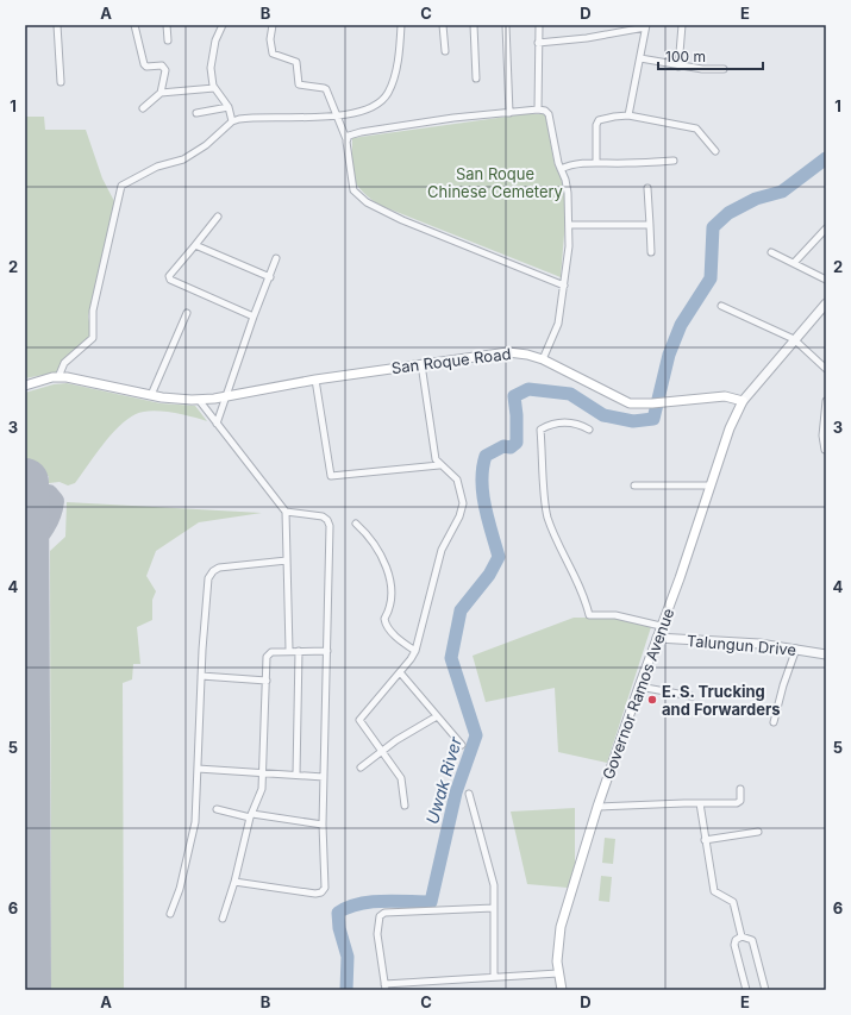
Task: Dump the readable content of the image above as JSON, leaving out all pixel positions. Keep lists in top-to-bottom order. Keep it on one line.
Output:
{"streets":{"main road":["San Roque Road","Governor Ramos Avenue"],"street":["Talungun Drive"]},"crossings":[["San Roque Road","Governor Ramos Avenue"],["Talungun Drive","Governor Ramos Avenue"]],"water":["Uwak River"],"parks":["San Roque Chinese Cemetery"],"places":["E. S. Trucking and Forwarders"],"scale_bar":"100 m","grid":{"columns":["A","B","C","D","E"],"rows":["1","2","3","4","5","6"]}}
